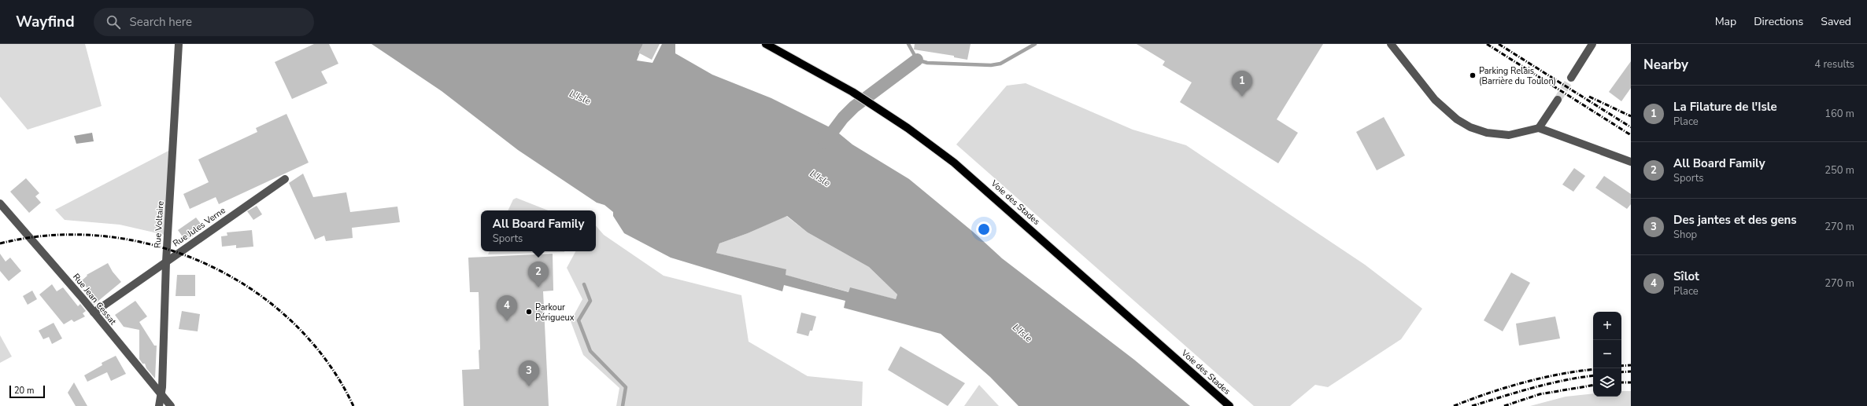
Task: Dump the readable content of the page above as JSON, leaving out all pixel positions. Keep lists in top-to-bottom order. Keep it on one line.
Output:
{"streets":{"main road":["Voie des Stades"],"street":["Rue Voltaire","Rue Jules Verne","Rue Jean Cessat"]},"crossings":[["Rue Voltaire","Rue Jules Verne"],["Rue Voltaire","Rue Jean Cessat"],["Rue Jules Verne","Rue Jean Cessat"]],"water":["L'Isle"],"places":["Parking Relais (Barrière du Toulon)","Parkour Périgueux"],"scale_bar":"20 m","page":{"header":"Wayfind","search":"Search here","nav":["Map","Directions","Saved"],"heading":["Nearby","4 results"],"pins":["1","2","4","3"],"list":[{"mark":"1","name":"La Filature de l'Isle","note":"Place","value":"160 m"},{"mark":"2","name":"All Board Family","note":"Sports","value":"250 m"},{"mark":"3","name":"Des jantes et des gens","note":"Shop","value":"270 m"},{"mark":"4","name":"Sîlot","note":"Place","value":"270 m"}],"popup":["All Board Family","Sports"],"map_buttons":["+","−"],"scale":"20 m"}}
